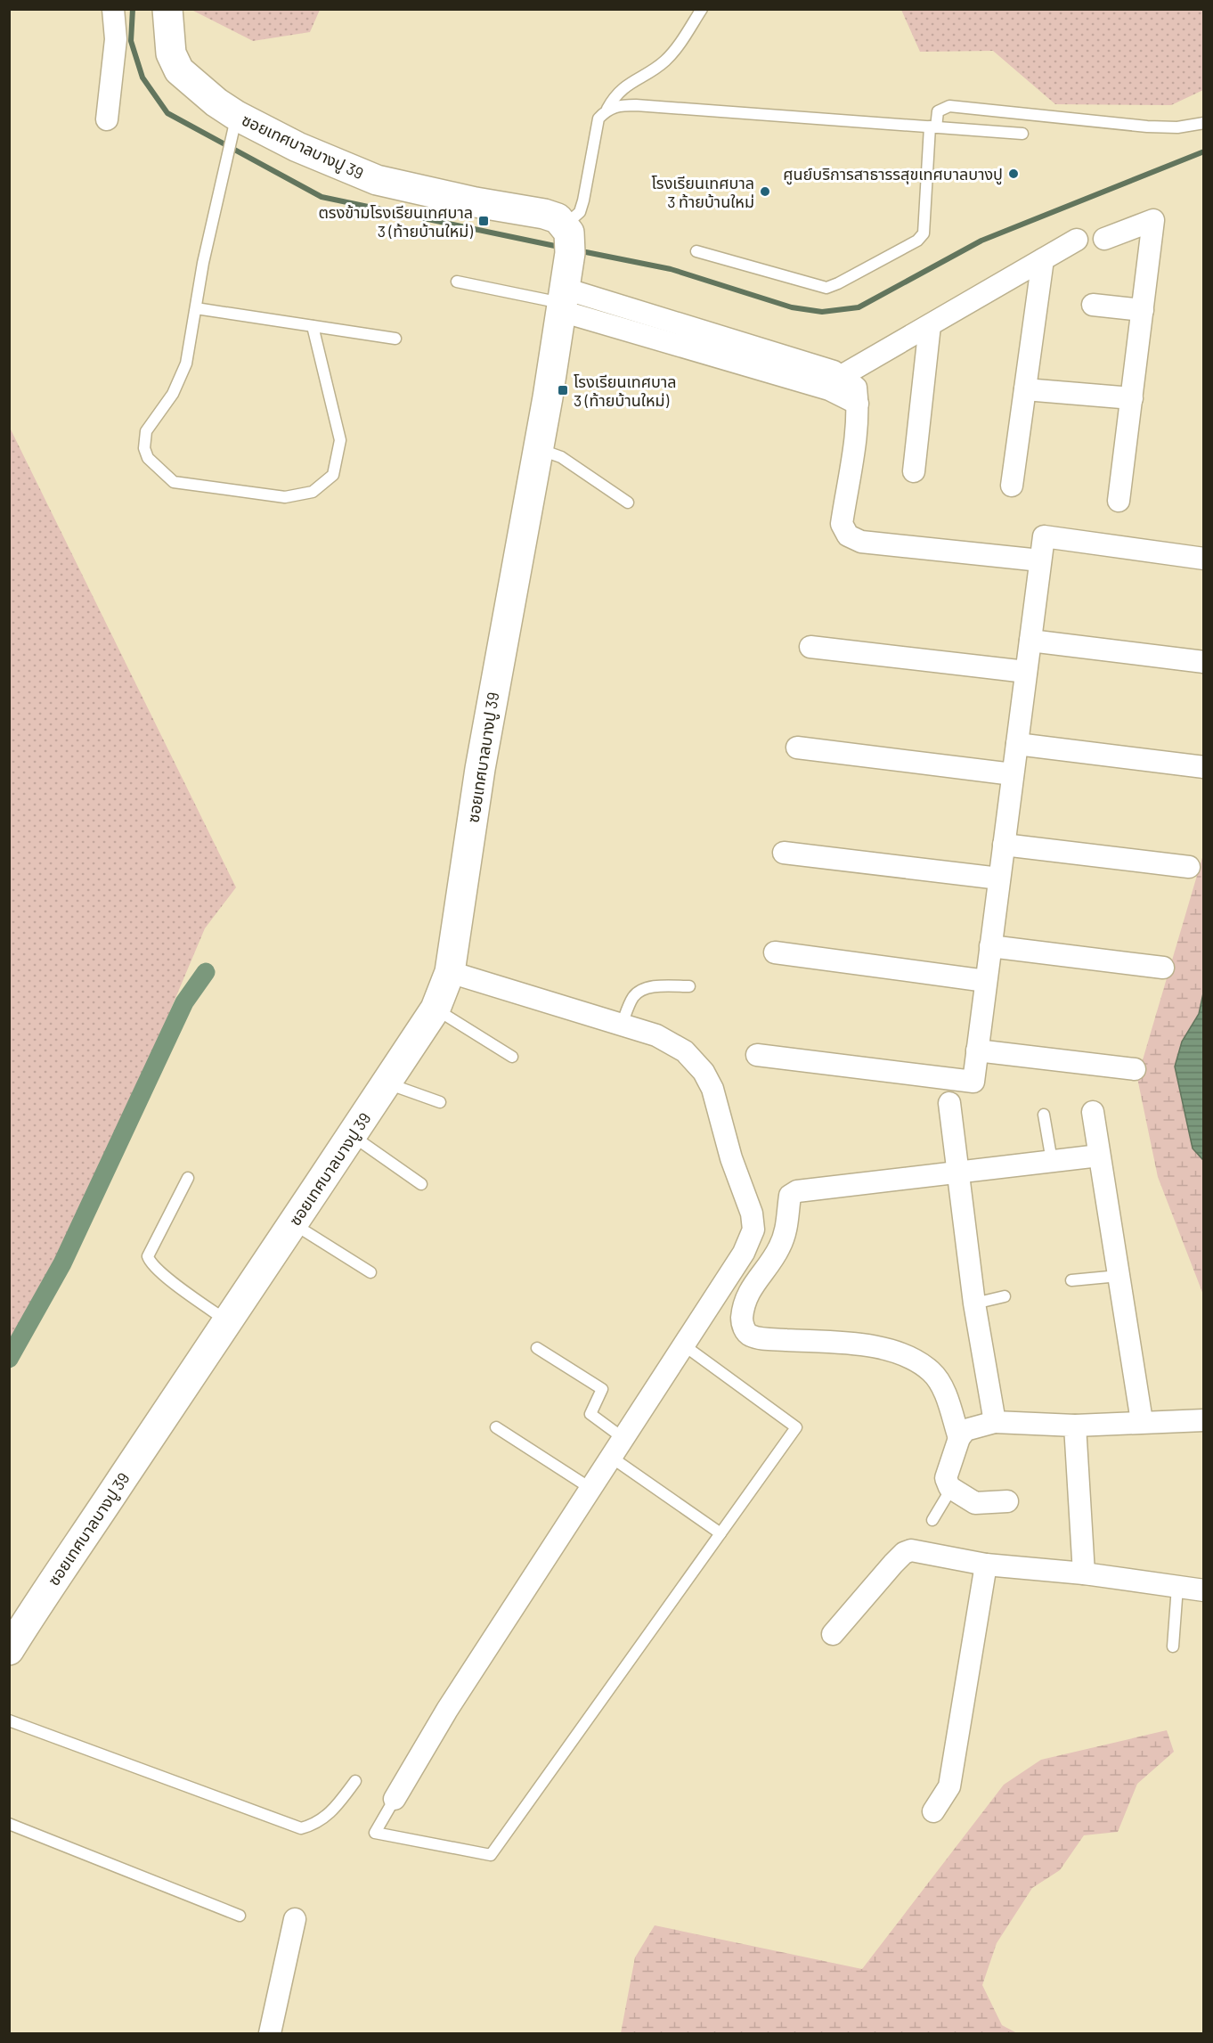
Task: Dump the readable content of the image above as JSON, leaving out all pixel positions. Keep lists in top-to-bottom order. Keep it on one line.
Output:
{"streets":{"street":["ซอยเทศบาลบางปู 39"]},"places":{"other":["ศูนย์บริการสาธารรสุขเทศบาลบางปู","โรงเรียนเทศบาล 3 ท้ายบ้านใหม่"],"transit":["ตรงข้ามโรงเรียนเทศบาล 3 (ท้ายบ้านใหม่)","โรงเรียนเทศบาล 3 (ท้ายบ้านใหม่)"]}}
